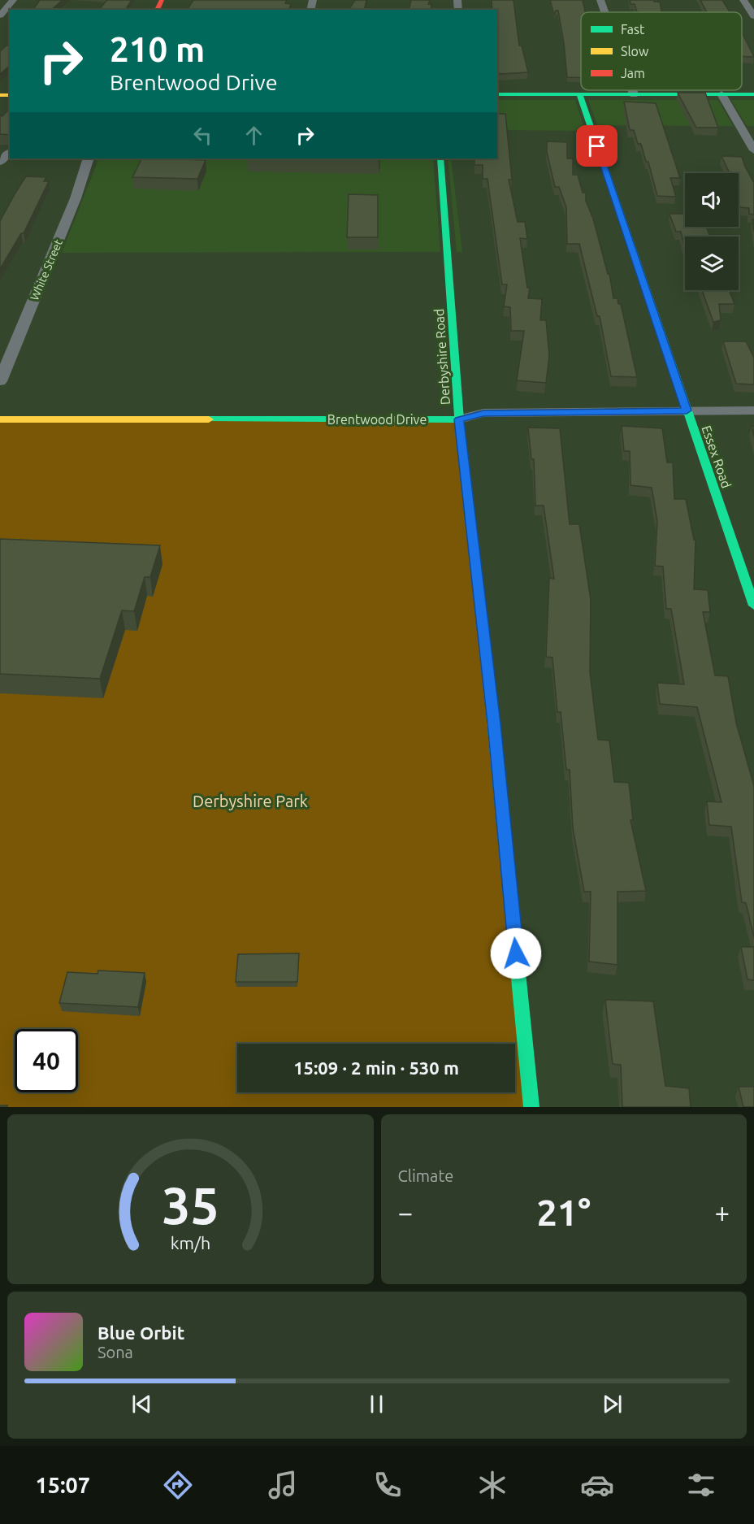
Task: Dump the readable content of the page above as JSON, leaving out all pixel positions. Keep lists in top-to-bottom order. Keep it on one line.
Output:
{"streets":{"street":["White Street","Derbyshire Road","Brentwood Drive","Essex Road"]},"crossings":[["Derbyshire Road","Brentwood Drive"],["Brentwood Drive","Essex Road"]],"parks":["Derbyshire Park"],"legend":["Fast","Slow","Jam"],"page":{"turn":["210 m","Brentwood Drive"],"limit":"40","trip":"15:09 · 2 min · 530 m","tile":"Climate","heat":["−","21°","+"],"song":["Blue Orbit","Sona"],"tabs":"15:07","gauge":["35","km/h"]}}
